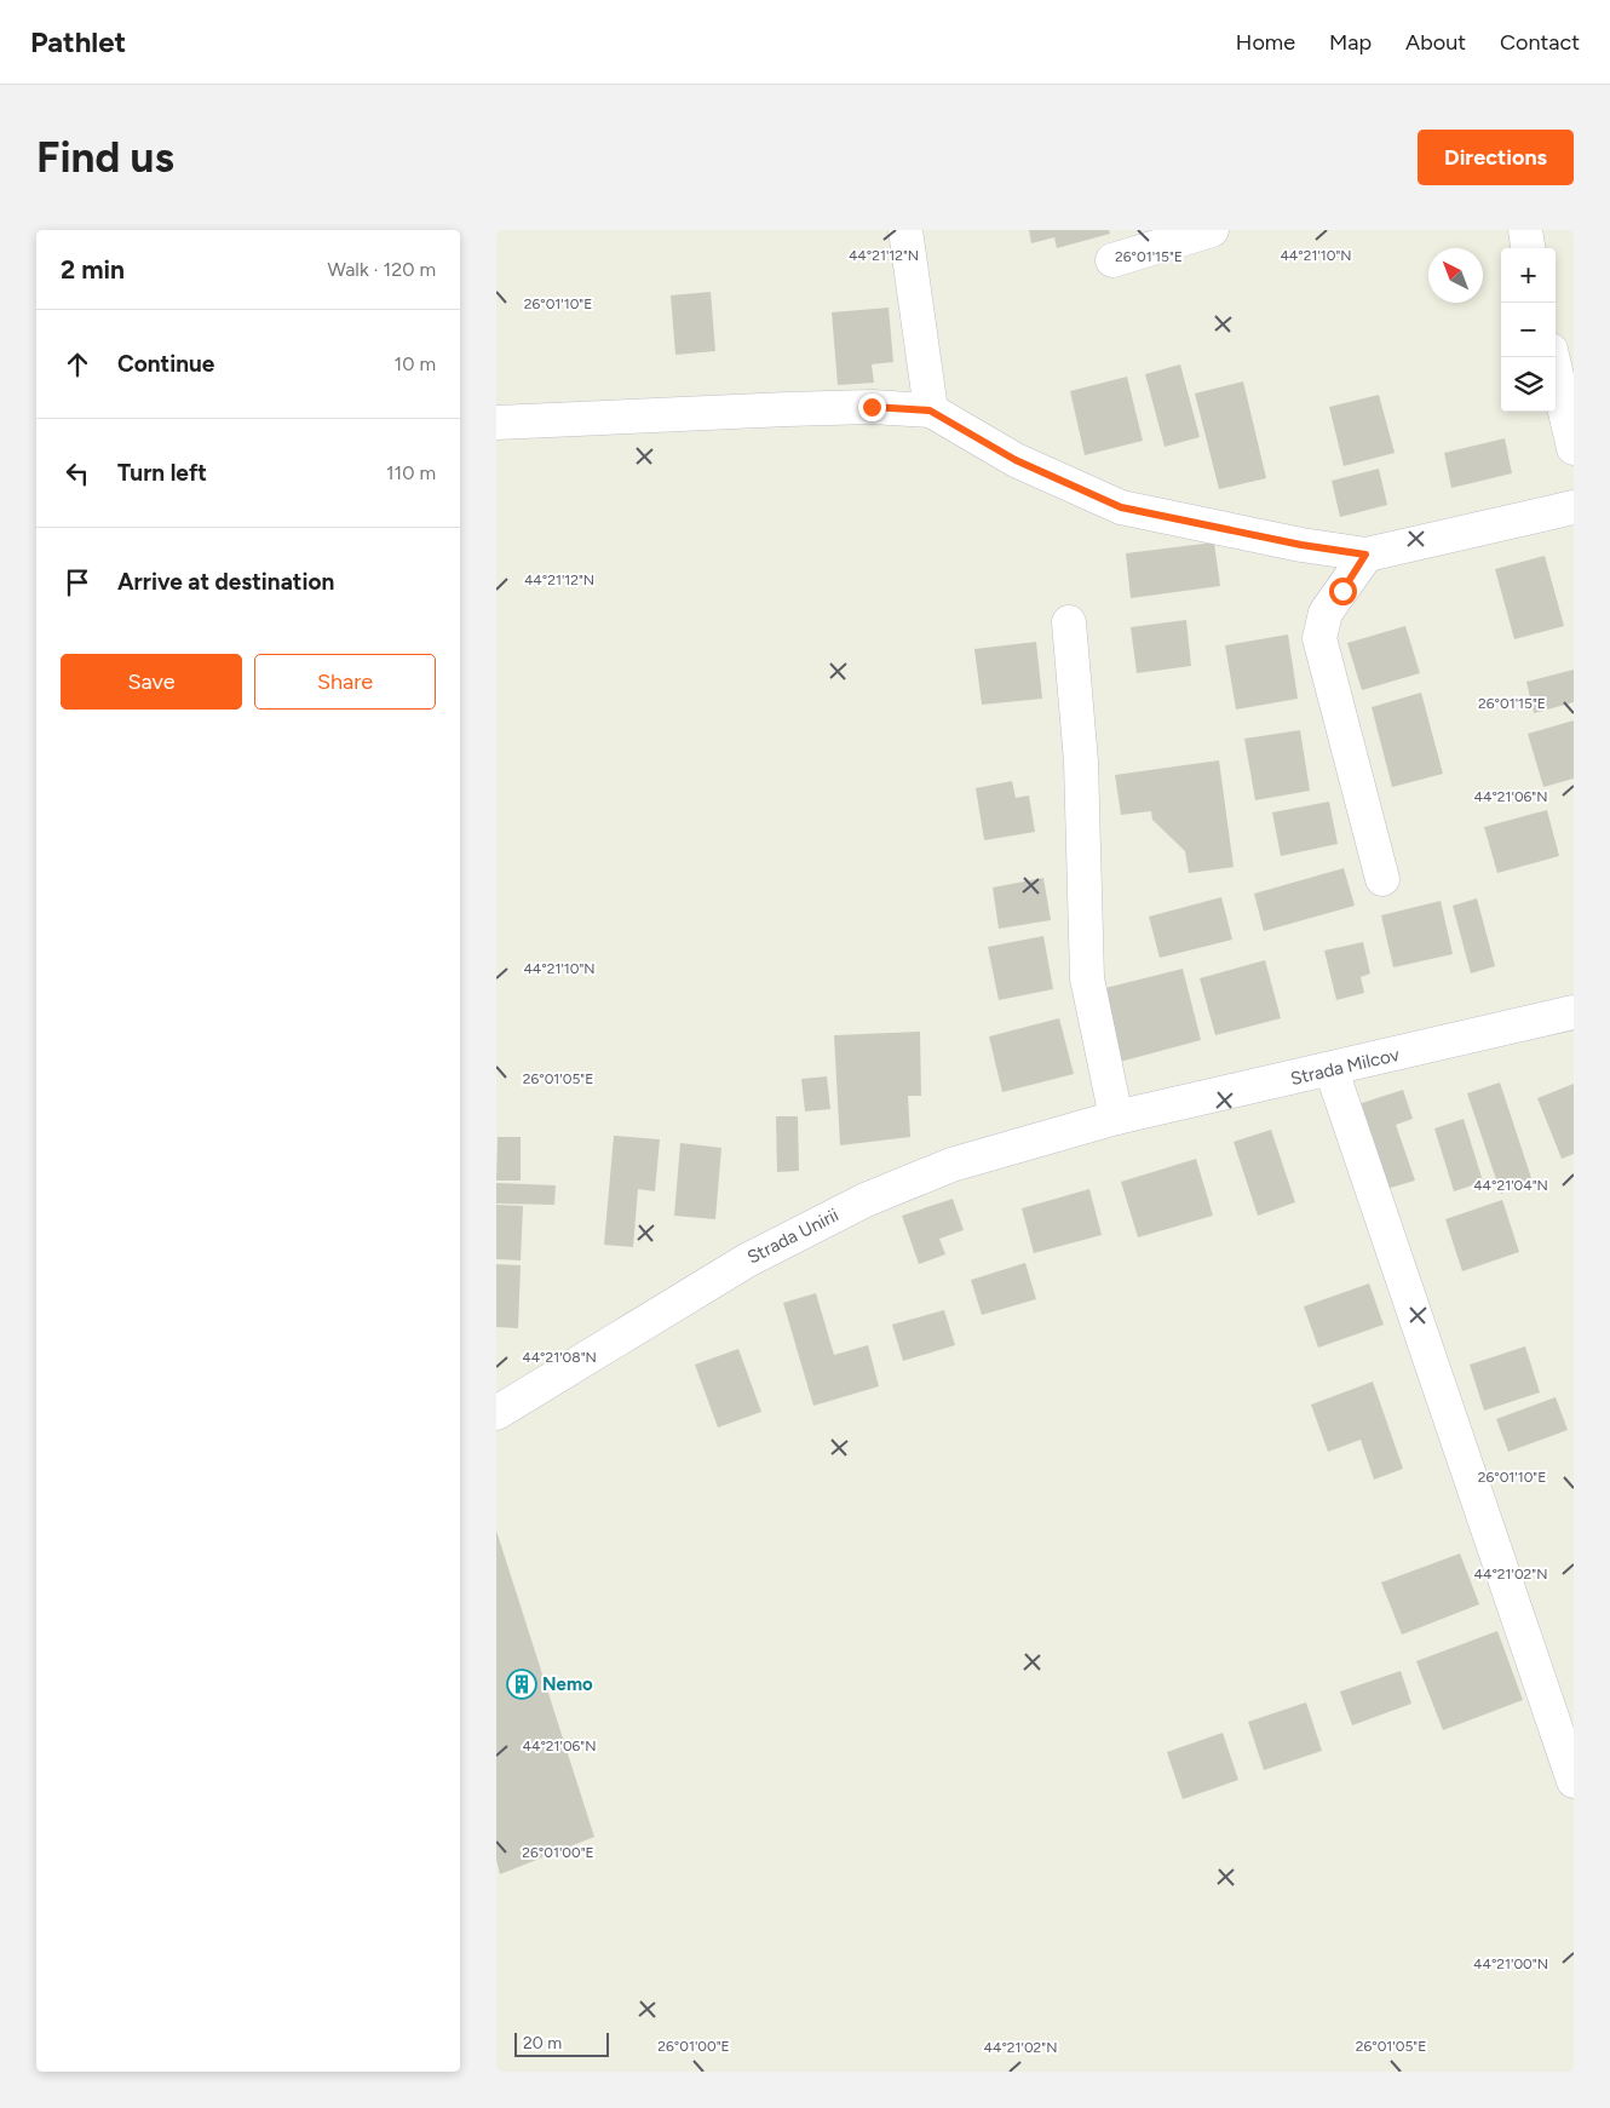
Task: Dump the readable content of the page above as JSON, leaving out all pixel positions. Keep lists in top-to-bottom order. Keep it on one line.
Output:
{"streets":{"street":["Strada Milcov","Strada Unirii"]},"crossings":[["Strada Milcov","Strada Unirii"]],"places":{"building":["Nemo"]},"scale_bar":"20 m","north":"top left","page":{"header":"Pathlet","nav":["Home","Map","About","Contact"],"buttons":["Directions",["Save","Share"]],"title":"Find us","heading":["2 min","Walk · 120 m"],"map_buttons":["+","−"],"list":[["Continue","10 m"],["Turn left","110 m"],"Arrive at destination"],"scale":"20 m"},"coordinates":["44°21'12\"N","44°21'10\"N","26°01'15\"E","26°01'10\"E","44°21'06\"N","26°01'05\"E","44°21'04\"N","44°21'08\"N","44°21'02\"N","26°01'00\"E","44°21'00\"N"]}
